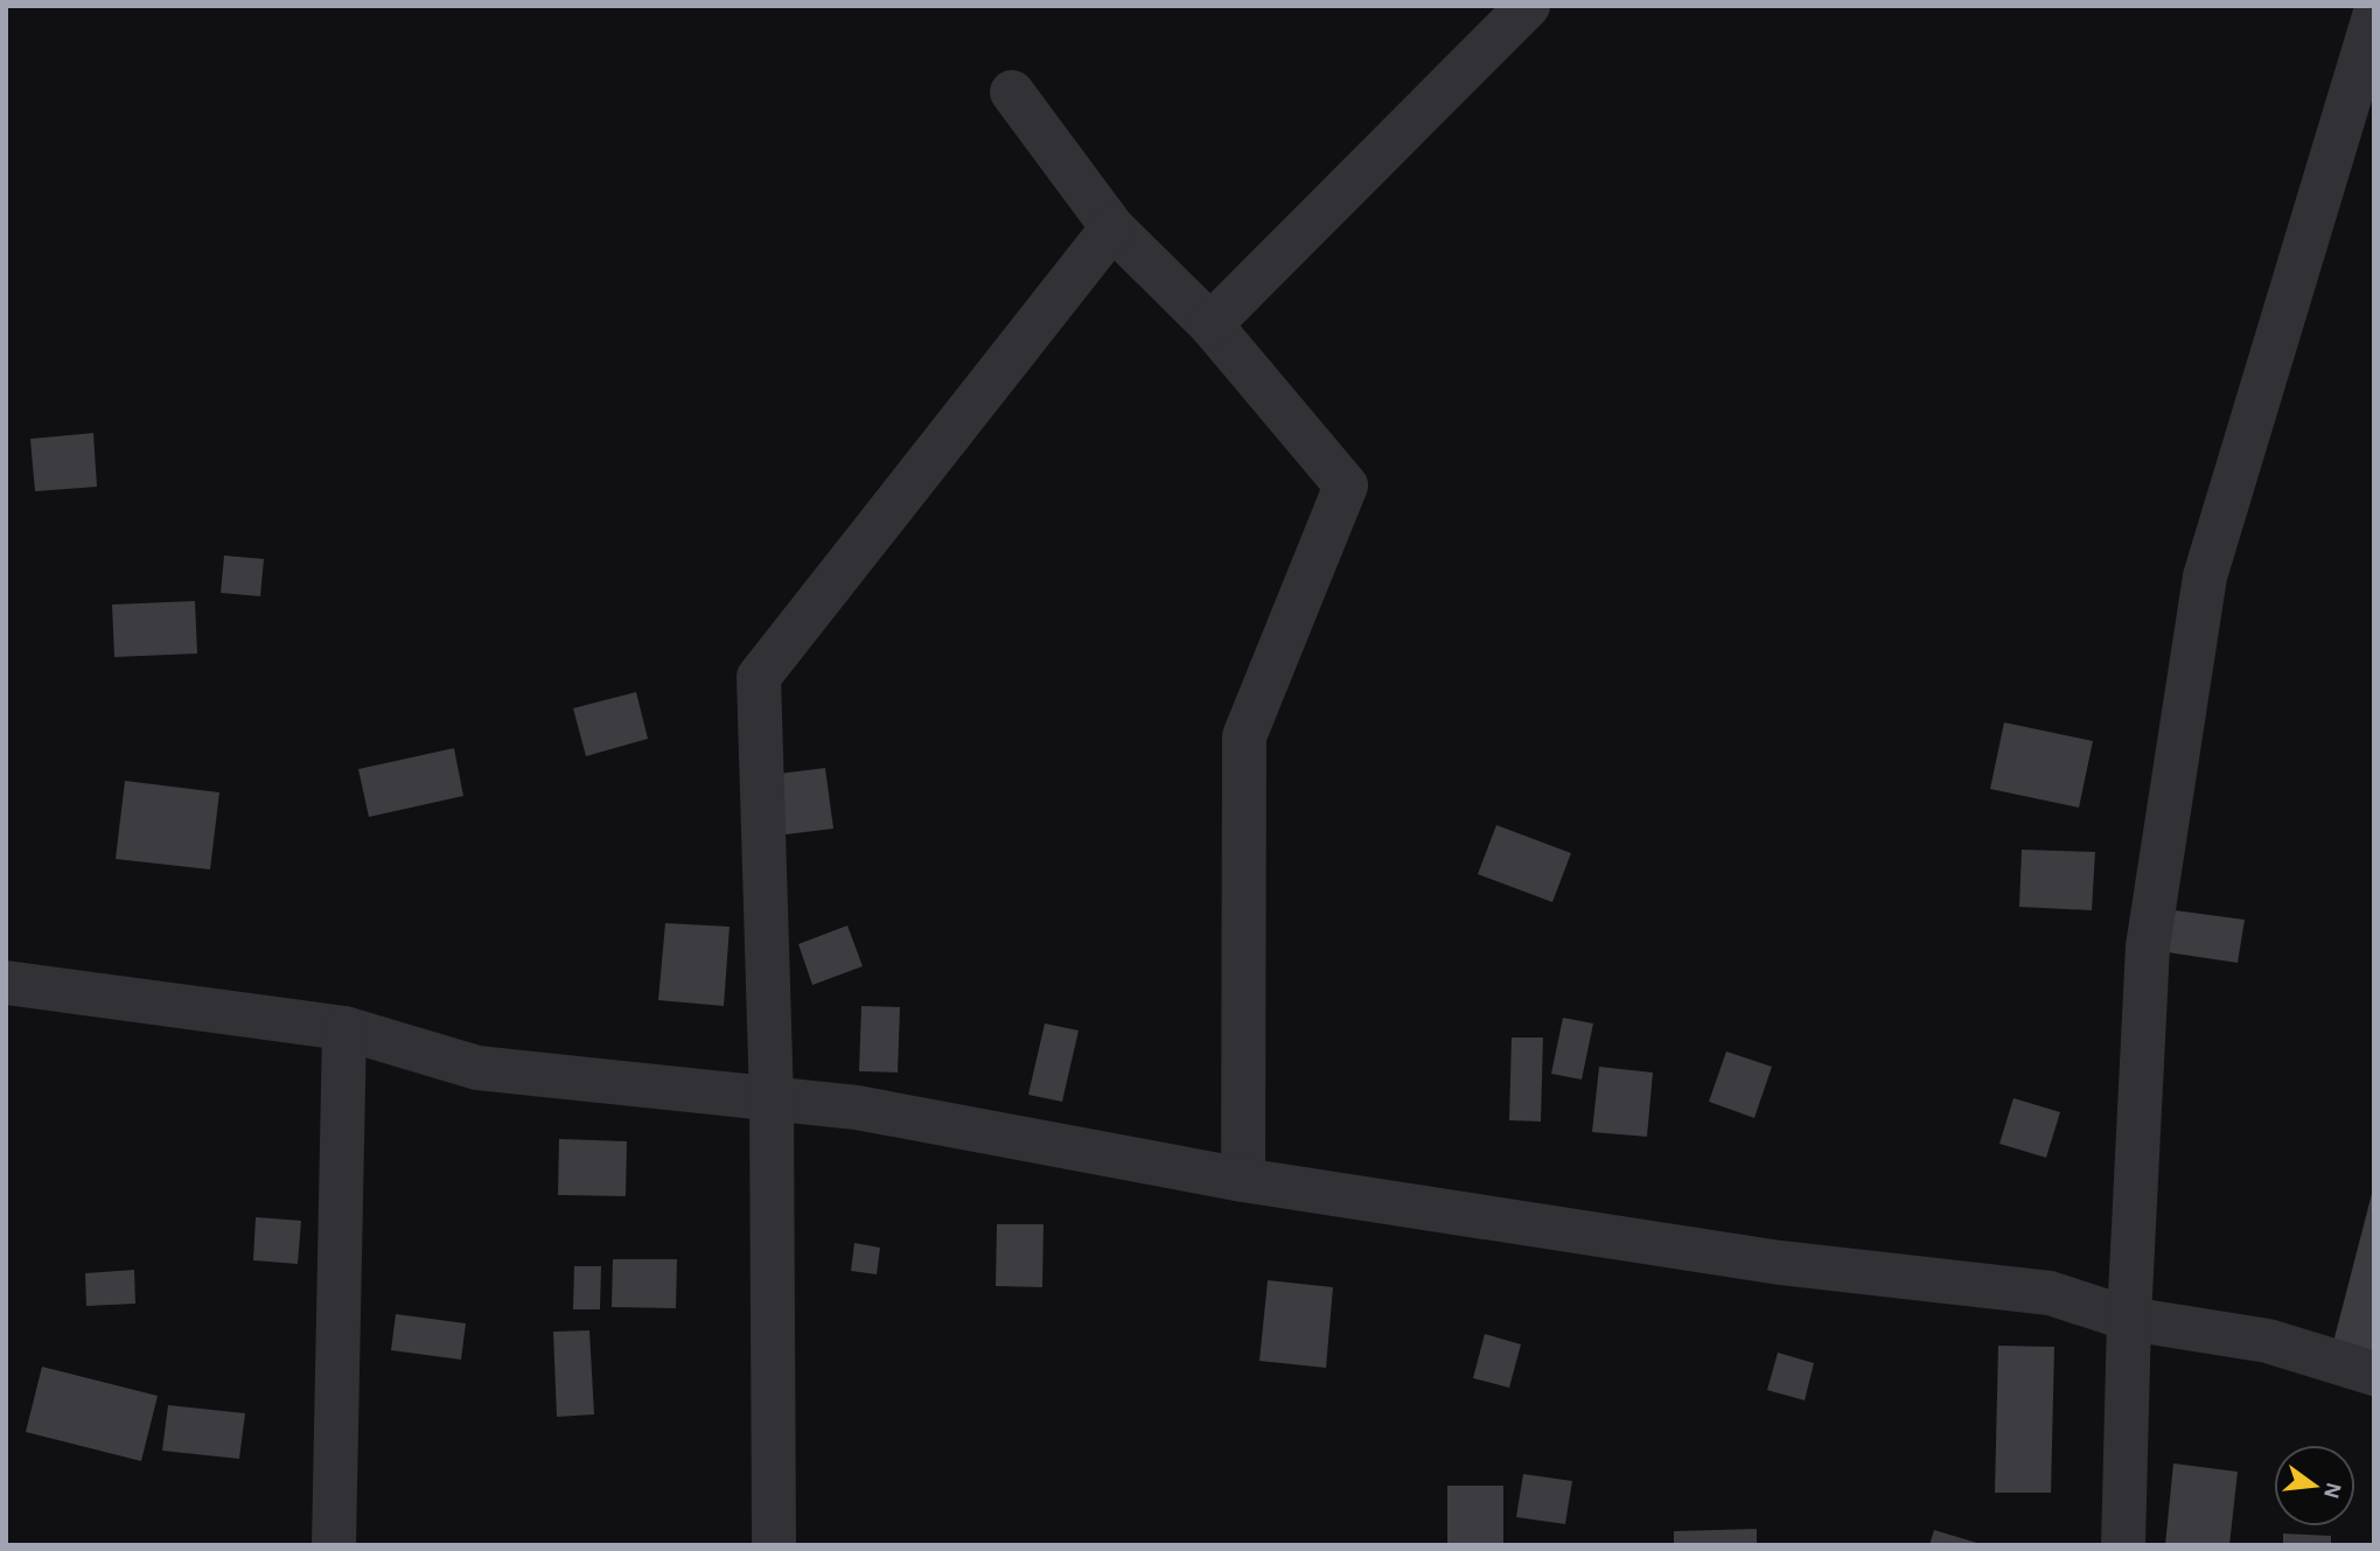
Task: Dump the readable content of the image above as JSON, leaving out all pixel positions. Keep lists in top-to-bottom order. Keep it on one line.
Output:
{"north":"right"}
